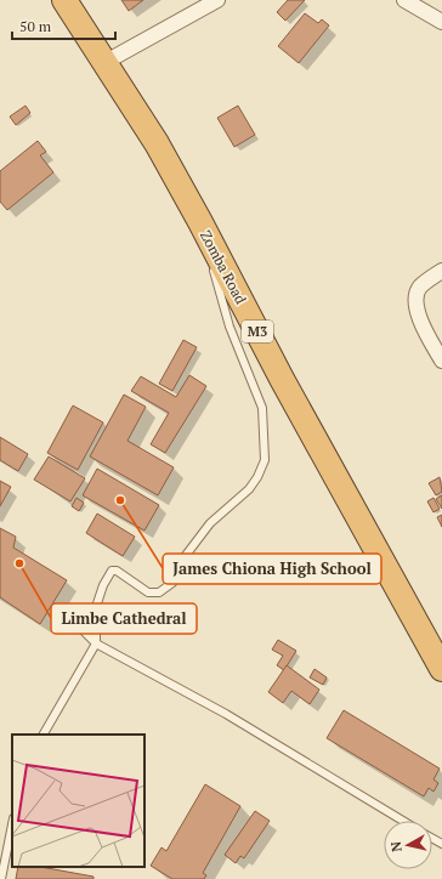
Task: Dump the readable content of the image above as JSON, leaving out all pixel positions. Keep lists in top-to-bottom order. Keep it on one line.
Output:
{"streets":{"highway":["Zomba Road","M3"]},"places":["James Chiona High School","Limbe Cathedral"],"scale_bar":"50 m","north":"left"}
